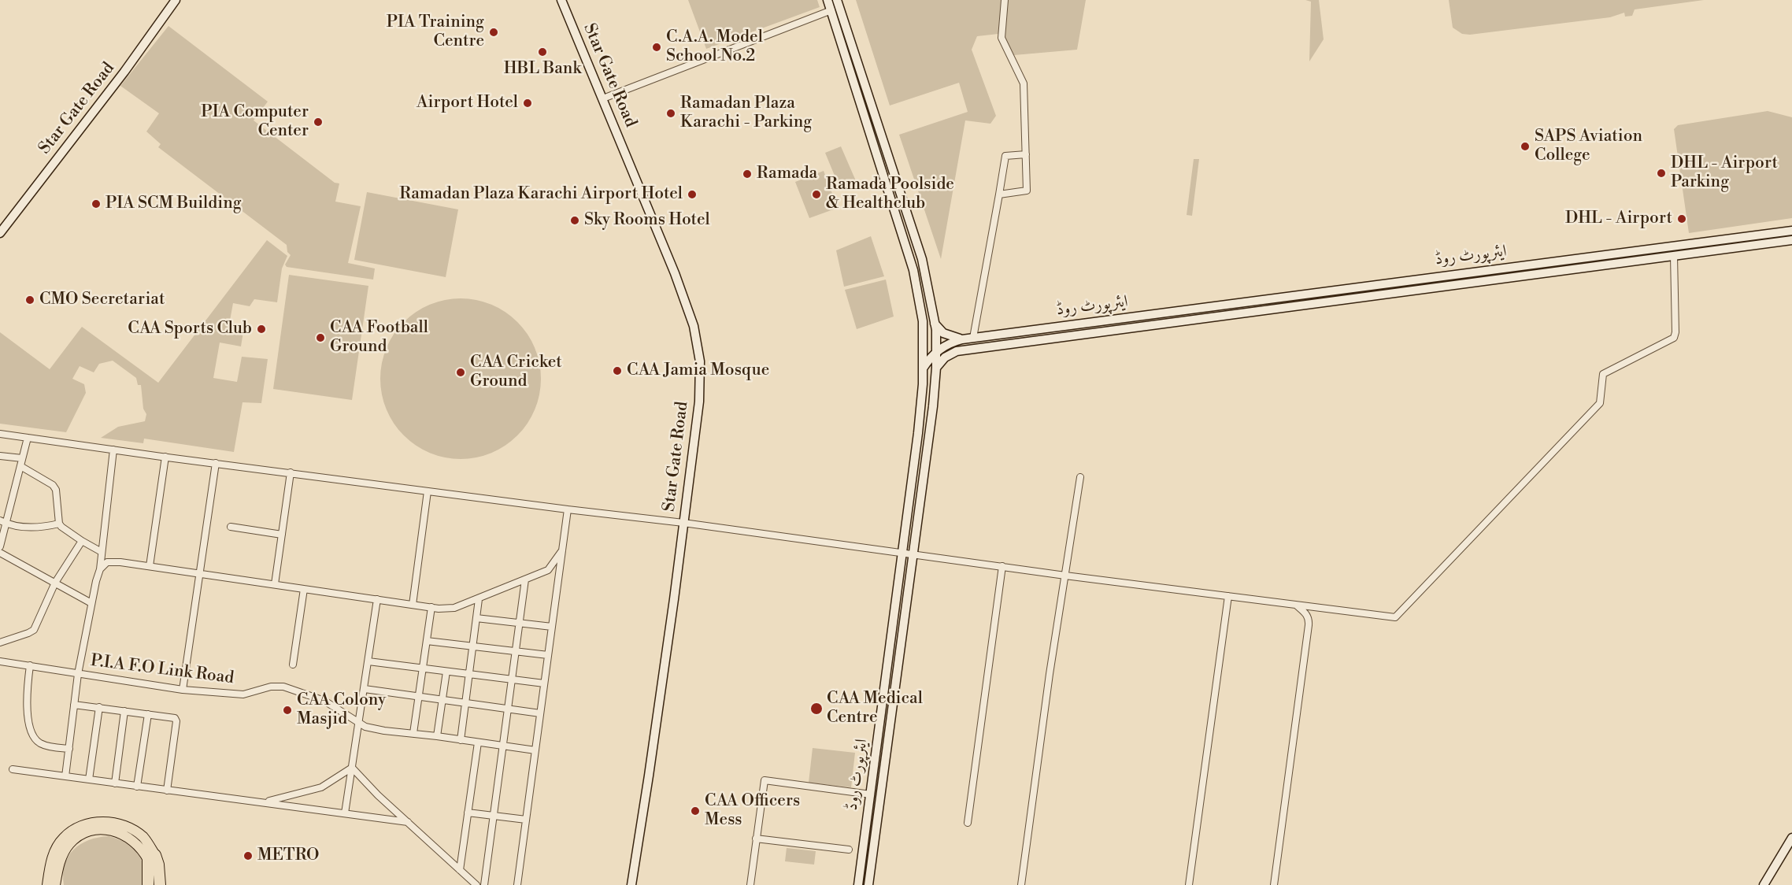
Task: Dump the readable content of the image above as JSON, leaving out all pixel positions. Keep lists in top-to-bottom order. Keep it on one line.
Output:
{"streets":{"main road":["Star Gate Road","ایئرپورٹ روڈ"],"street":["P.I.A F.O Link Road"]},"places":["PIA Training Centre","C.A.A. Model School No.2","HBL Bank","Airport Hotel","Ramadan Plaza Karachi - Parking","PIA Computer Center","SAPS Aviation College","DHL - Airport Parking","Ramada","Ramadan Plaza Karachi Airport Hotel","Ramada Poolside & Healthclub","PIA SCM Building","DHL - Airport","Sky Rooms Hotel","CMO Secretariat","CAA Sports Club","CAA Football Ground","CAA Jamia Mosque","CAA Cricket Ground","CAA Medical Centre","CAA Colony Masjid","CAA Officers Mess","METRO"]}
